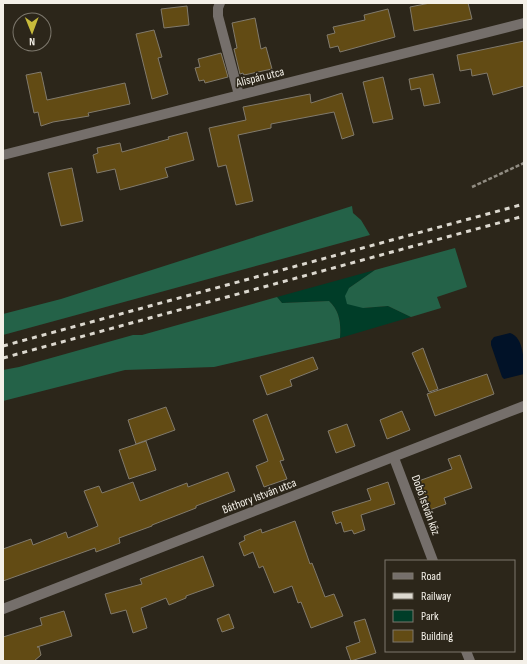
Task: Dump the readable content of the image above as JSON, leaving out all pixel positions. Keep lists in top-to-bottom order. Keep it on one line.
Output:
{"streets":{"street":["Alispán utca","Báthory István utca","Dobó István köz"]},"crossings":[["Báthory István utca","Dobó István köz"]],"legend":["Road","Railway","Park","Building"],"north":"bottom"}
